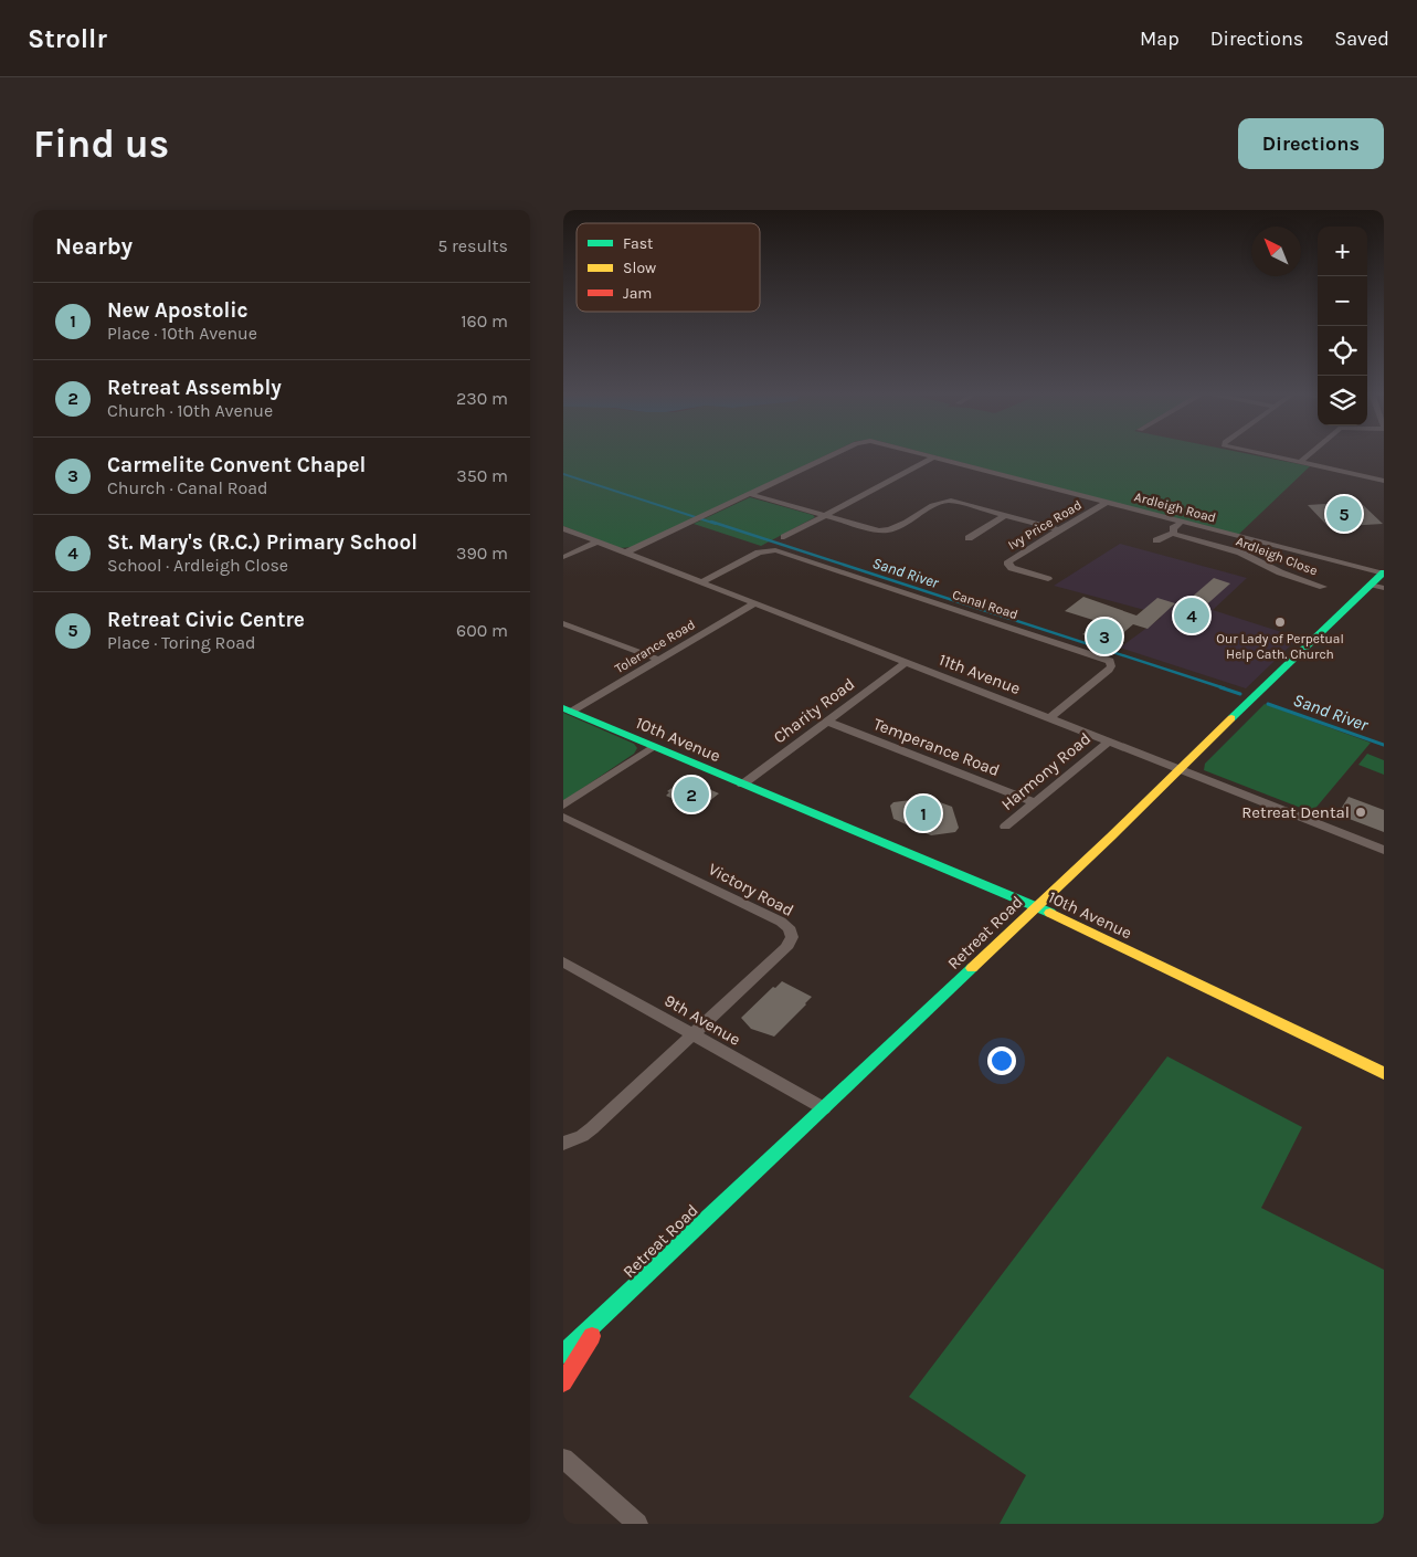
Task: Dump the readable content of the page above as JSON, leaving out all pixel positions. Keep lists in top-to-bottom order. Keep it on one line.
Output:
{"streets":{"main road":["10th Avenue","Retreat Road"],"street":["Ardleigh Road","Ivy Price Road","Ardleigh Close","Canal Road","Tolerance Road","11th Avenue","Charity Road","Temperance Road","Harmony Road","Victory Road","9th Avenue"]},"crossings":[["Ardleigh Road","Ivy Price Road"],["Ardleigh Road","Retreat Road"],["Canal Road","11th Avenue"],["Tolerance Road","11th Avenue"],["Tolerance Road","10th Avenue"],["11th Avenue","Charity Road"],["11th Avenue","Harmony Road"],["11th Avenue","Retreat Road"],["Charity Road","10th Avenue"],["Charity Road","Temperance Road"],["10th Avenue","Retreat Road"],["Temperance Road","Harmony Road"],["Victory Road","9th Avenue"],["Retreat Road","9th Avenue"]],"water":["Sand River"],"places":["Our Lady of Perpetual Help Cath. Church","Retreat Dental"],"legend":["Fast","Slow","Jam"],"north":"top left","page":{"header":"Strollr","nav":["Map","Directions","Saved"],"buttons":"Directions","title":"Find us","heading":["Nearby","5 results"],"map_buttons":["+","−"],"list":[{"mark":"1","name":"New Apostolic","note":"Place · 10th Avenue","value":"160 m"},{"mark":"2","name":"Retreat Assembly","note":"Church · 10th Avenue","value":"230 m"},{"mark":"3","name":"Carmelite Convent Chapel","note":"Church · Canal Road","value":"350 m"},{"mark":"4","name":"St. Mary's (R.C.) Primary School","note":"School · Ardleigh Close","value":"390 m"},{"mark":"5","name":"Retreat Civic Centre","note":"Place · Toring Road","value":"600 m"}],"pins":["5","4","3","2","1"]}}
